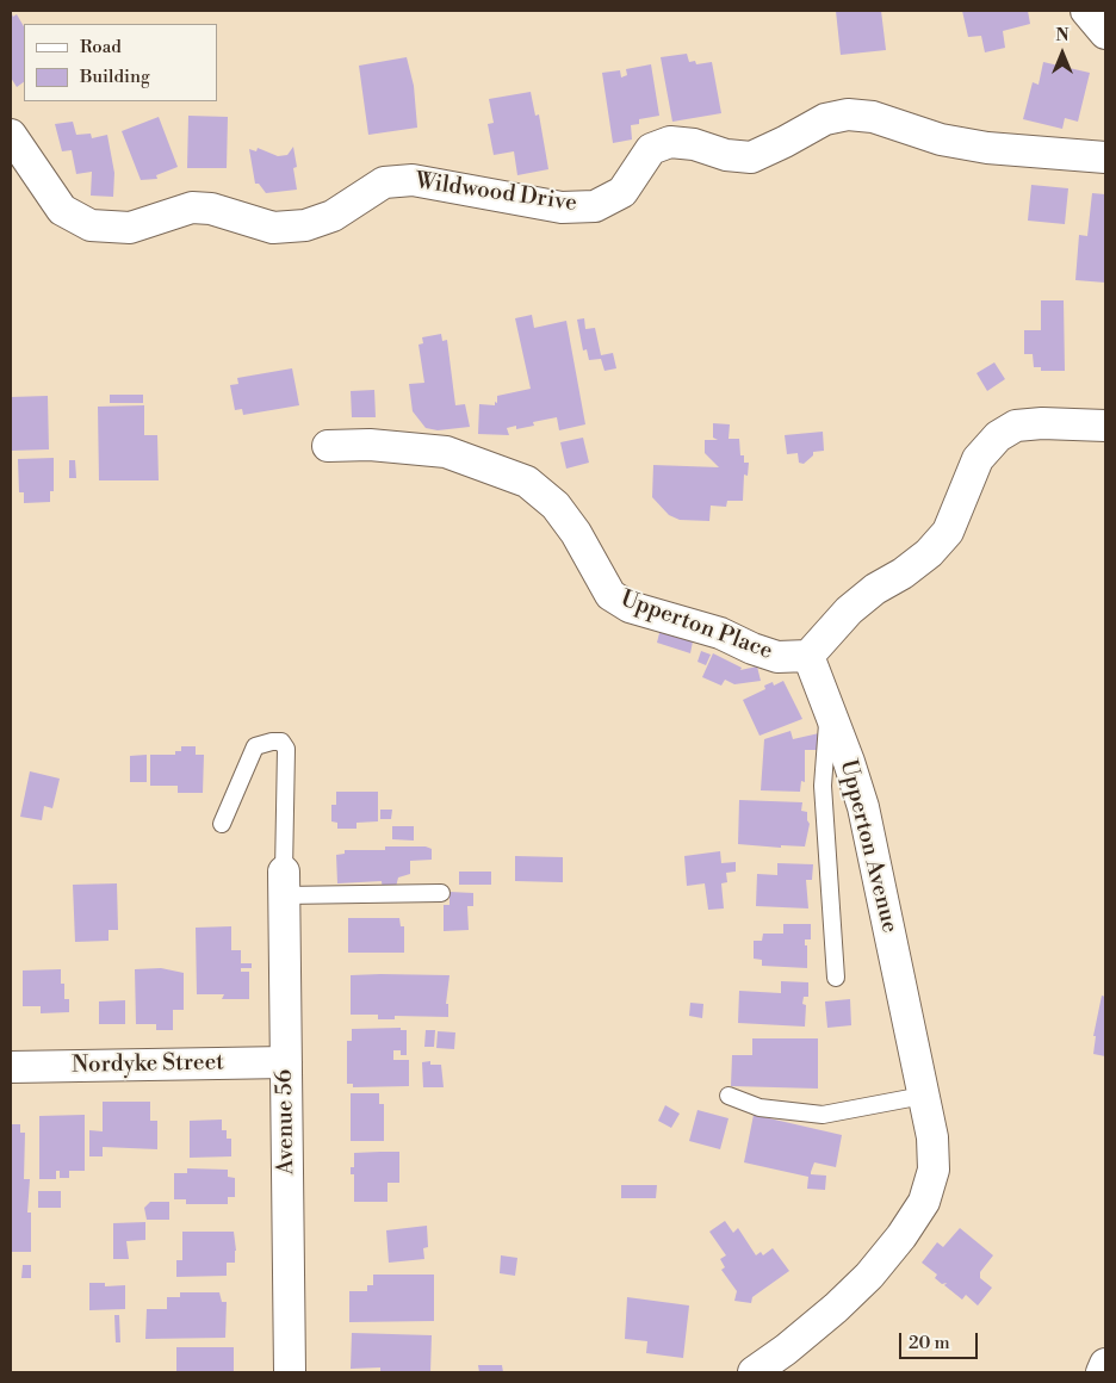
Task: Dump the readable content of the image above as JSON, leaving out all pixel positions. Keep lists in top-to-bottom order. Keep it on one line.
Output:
{"streets":{"street":["Wildwood Drive","Upperton Place","Upperton Avenue","Nordyke Street","Avenue 56"]},"crossings":[["Upperton Place","Upperton Avenue"],["Nordyke Street","Avenue 56"]],"legend":["Road","Building"],"scale_bar":"20 m","north":"top"}
